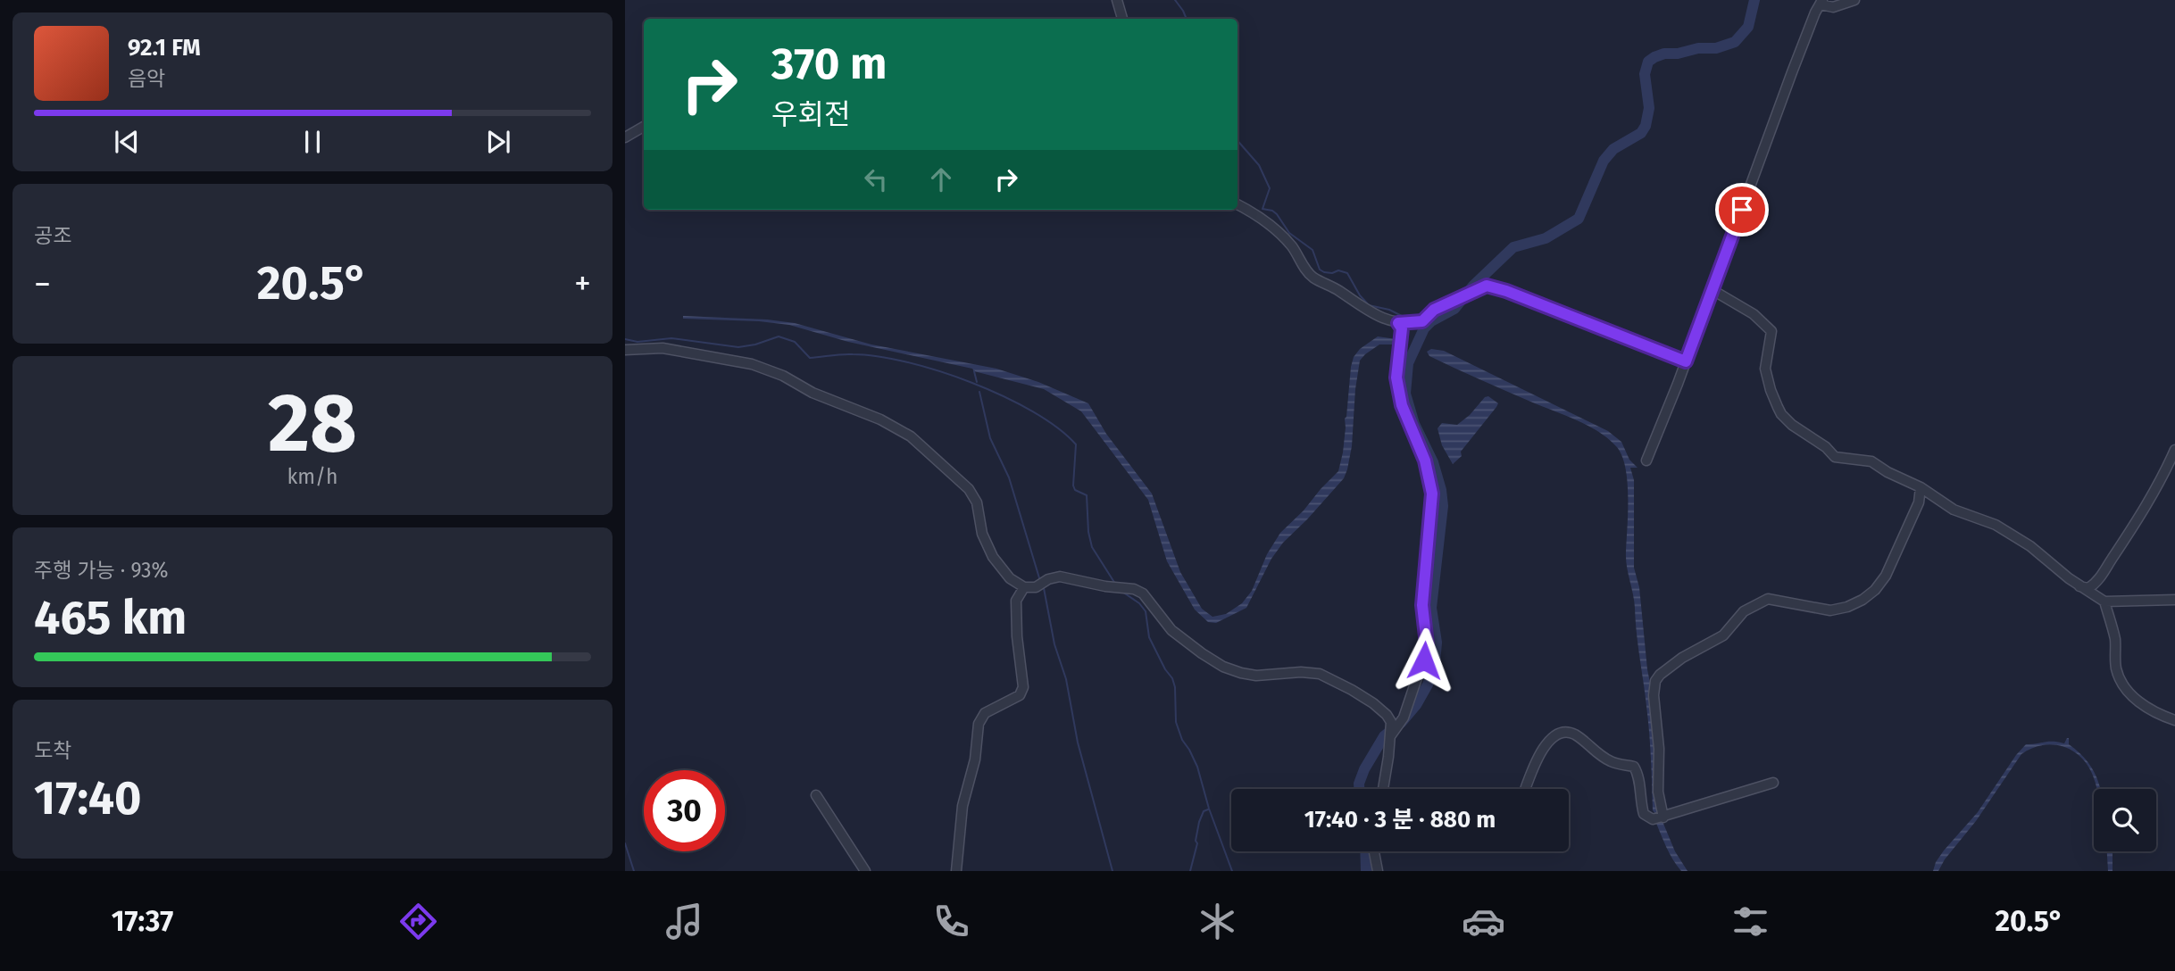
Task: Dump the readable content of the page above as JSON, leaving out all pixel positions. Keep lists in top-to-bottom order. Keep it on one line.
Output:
{"page":{"turn":["370 m","우회전"],"song":["92.1 FM","음악"],"tile":["공조",["28","km/h"],["주행 가능 · 93%","465 km"],["도착","17:40"]],"heat":["−","20.5°","+"],"limit":"30","trip":"17:40 · 3 분 · 880 m","tabs":["17:37","20.5°"]}}
